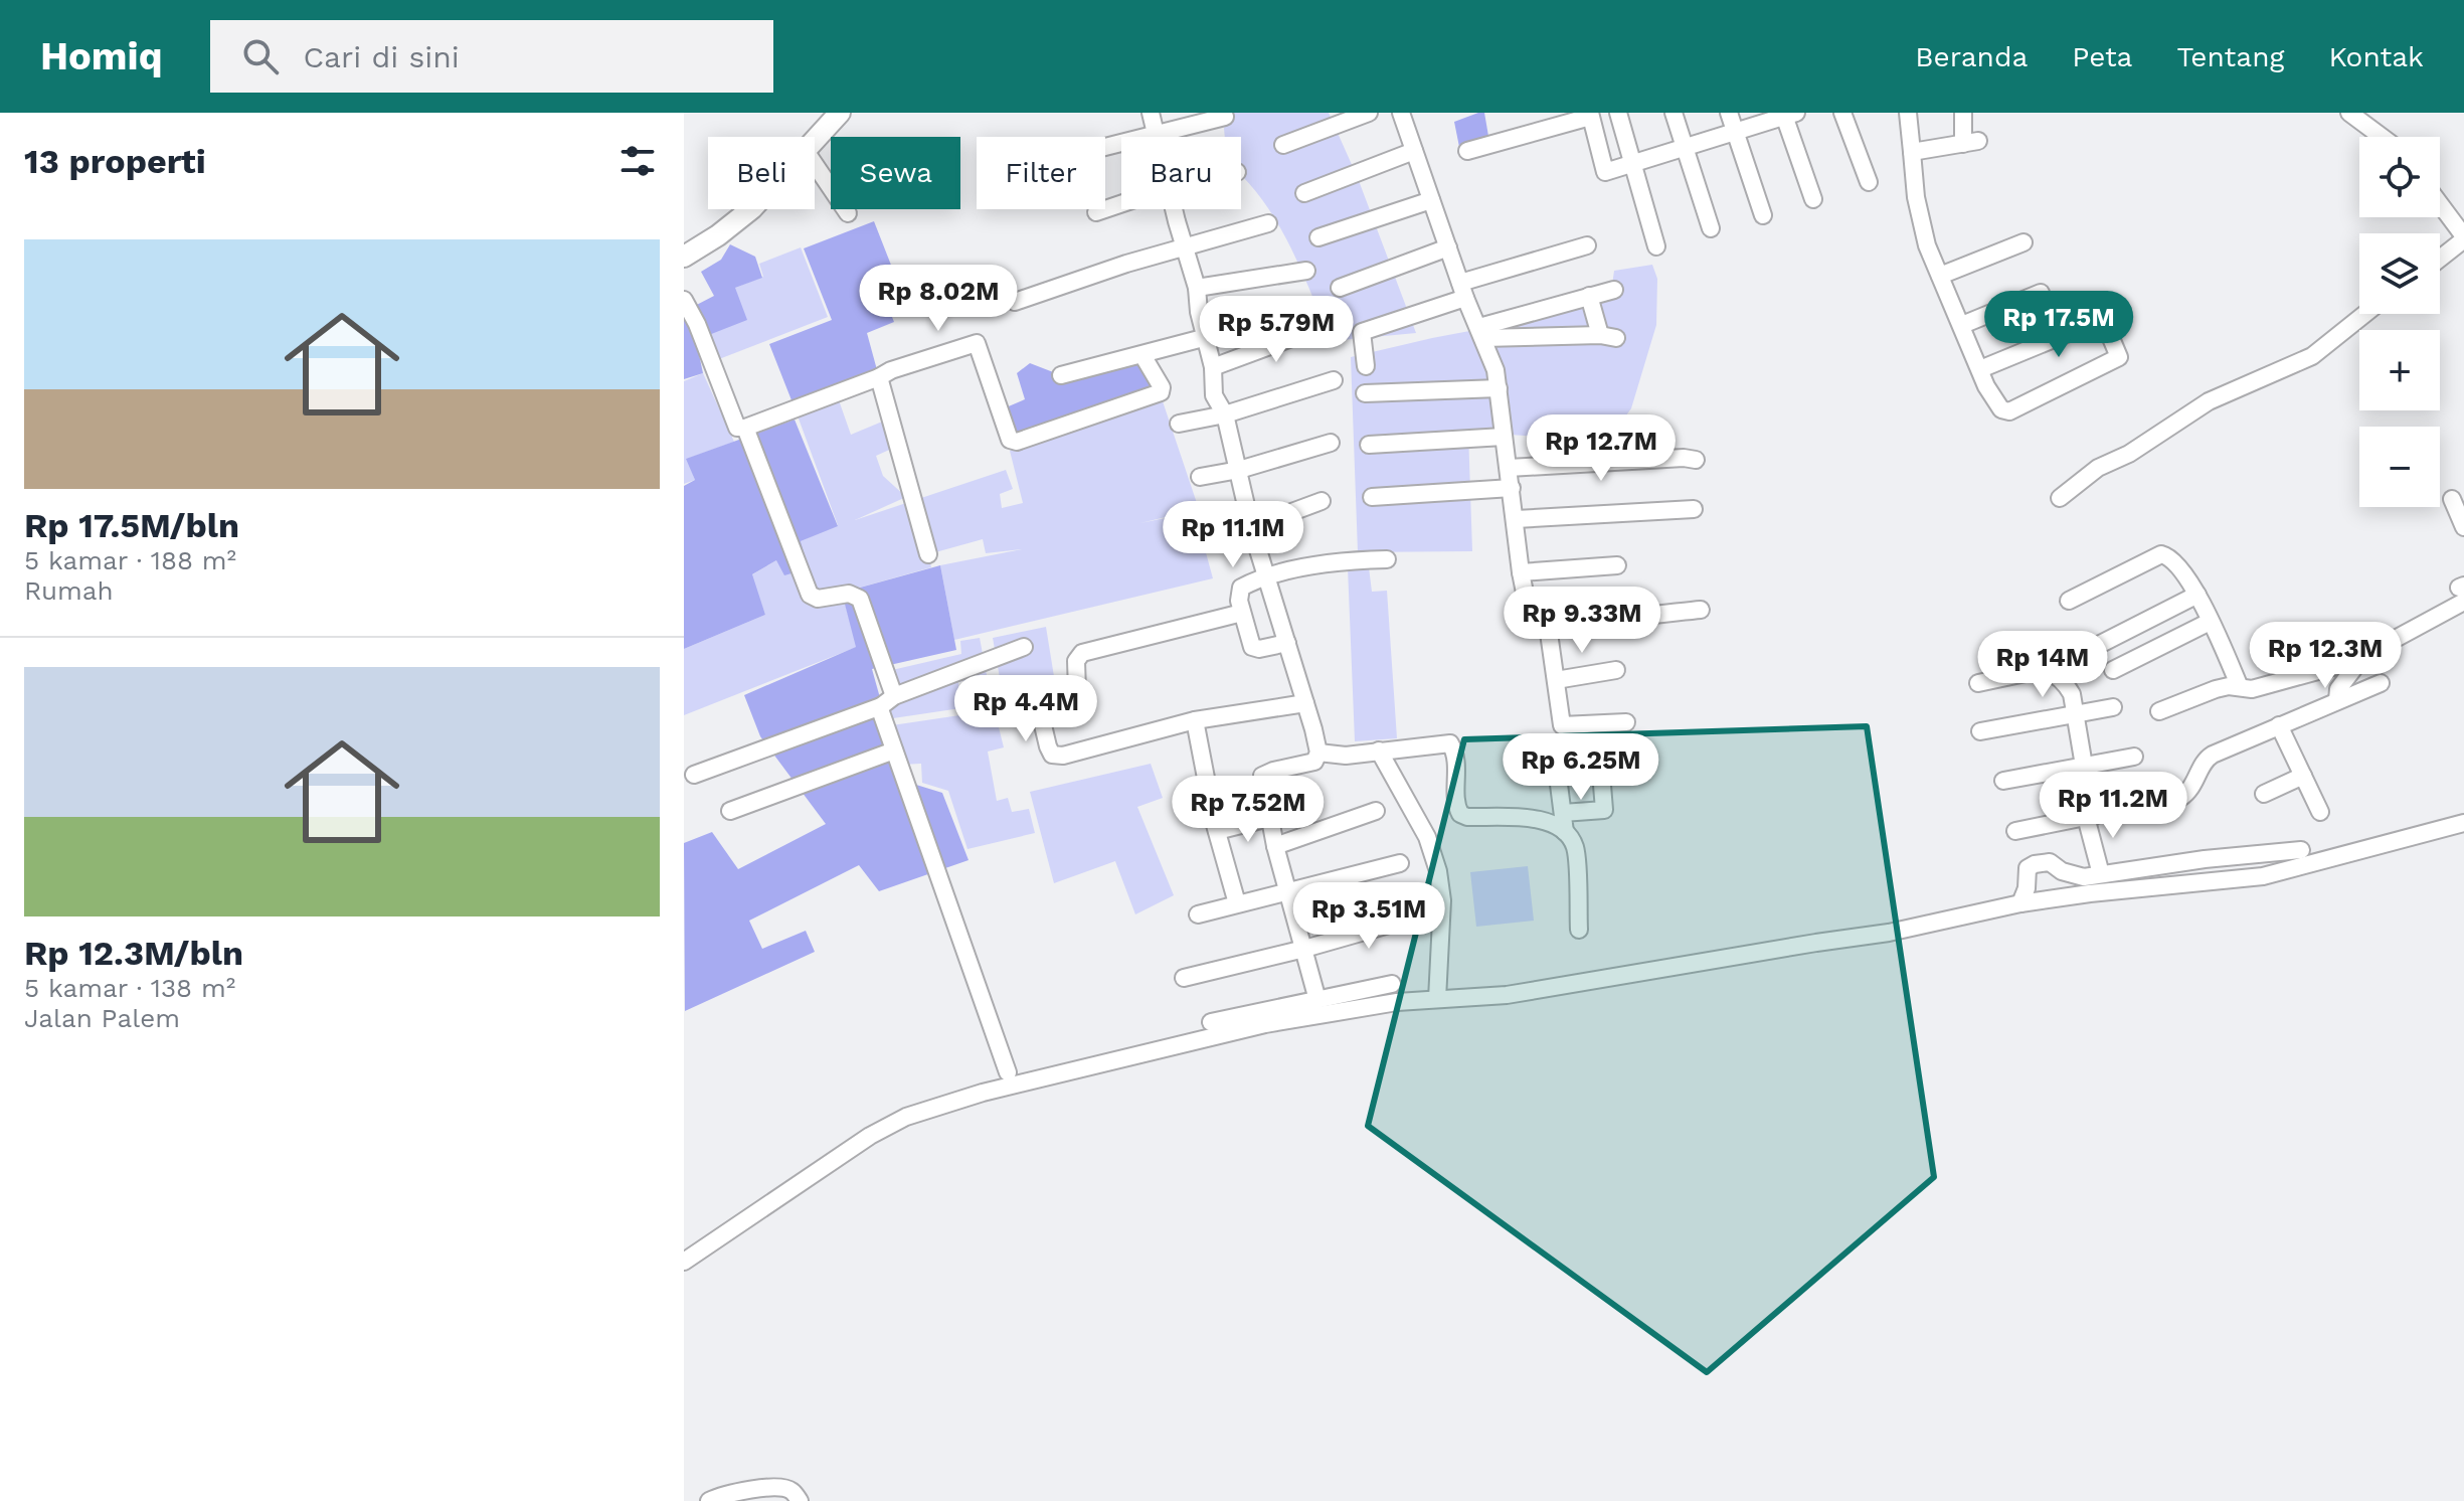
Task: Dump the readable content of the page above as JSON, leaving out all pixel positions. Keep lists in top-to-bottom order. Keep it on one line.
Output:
{"page":{"header":"Homiq","search":"Cari di sini","nav":["Beranda","Peta","Tentang","Kontak"],"heading":"13 properti","map_buttons":["+","−"],"chip":["Beli","Sewa","Filter","Baru"],"list":[{"name":"Rp 17.5M/bln","note":"5 kamar · 188 m² · Rumah"},{"name":"Rp 12.3M/bln","note":"5 kamar · 138 m² · Jalan Palem"}],"price":["Rp 8.02M","Rp 17.5M","Rp 5.79M","Rp 12.7M","Rp 11.1M","Rp 9.33M","Rp 12.3M","Rp 14M","Rp 4.4M","Rp 6.25M","Rp 11.2M","Rp 7.52M","Rp 3.51M"]}}
